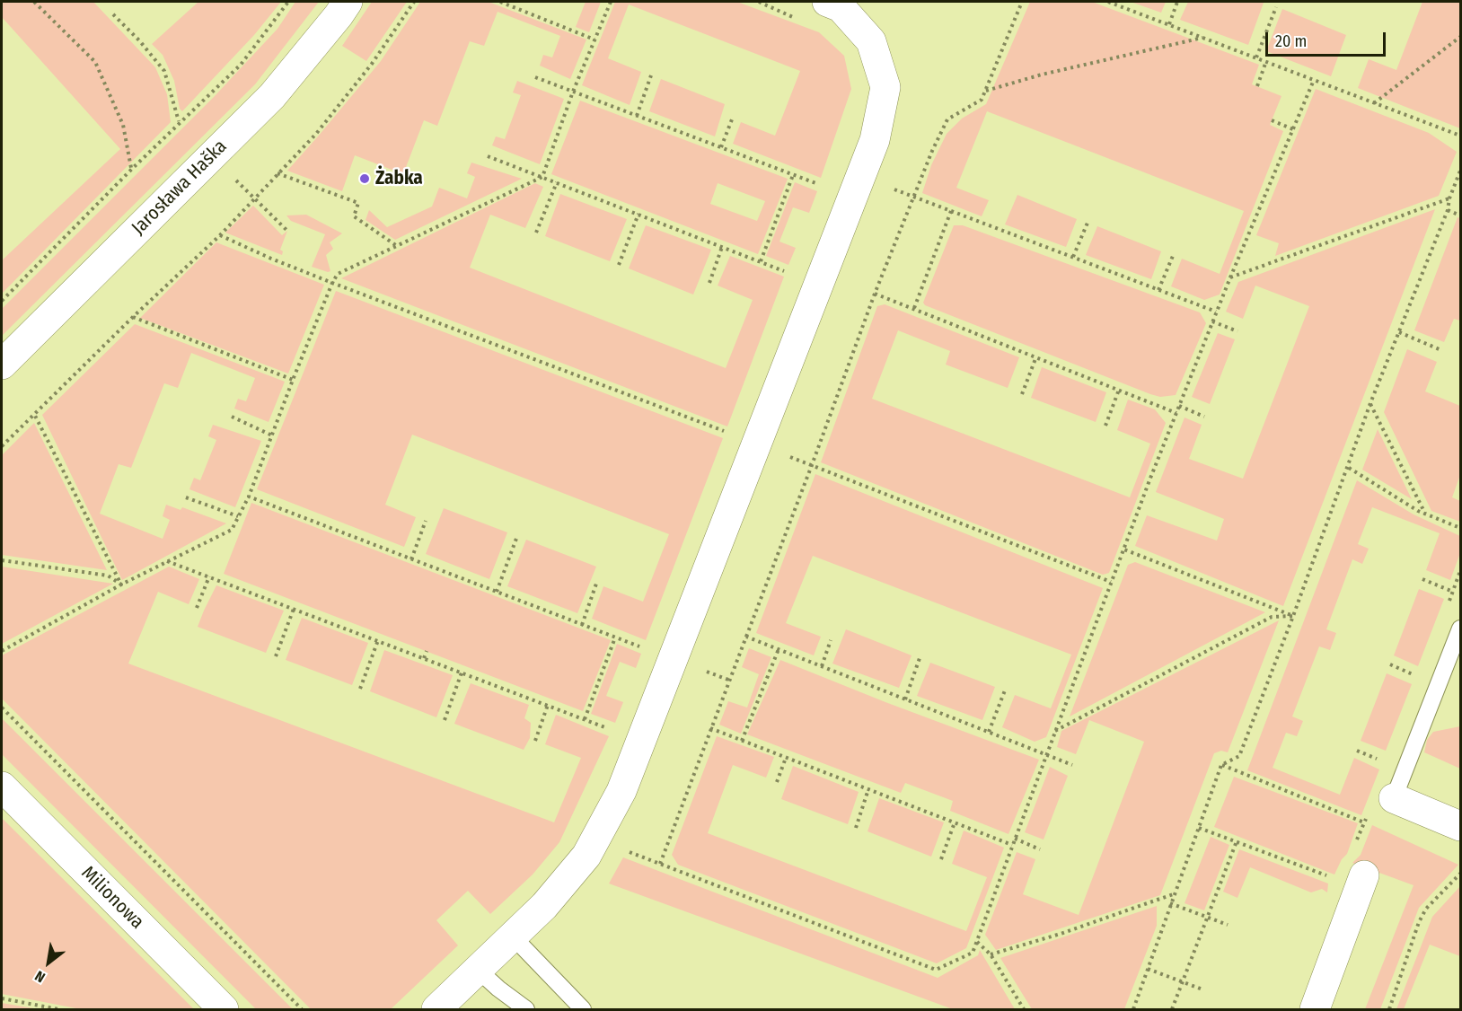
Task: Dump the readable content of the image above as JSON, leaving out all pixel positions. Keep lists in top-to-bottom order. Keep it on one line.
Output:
{"streets":{"street":["Jarosława Haška","Milionowa"]},"places":["Żabka"],"scale_bar":"20 m","north":"bottom left"}
